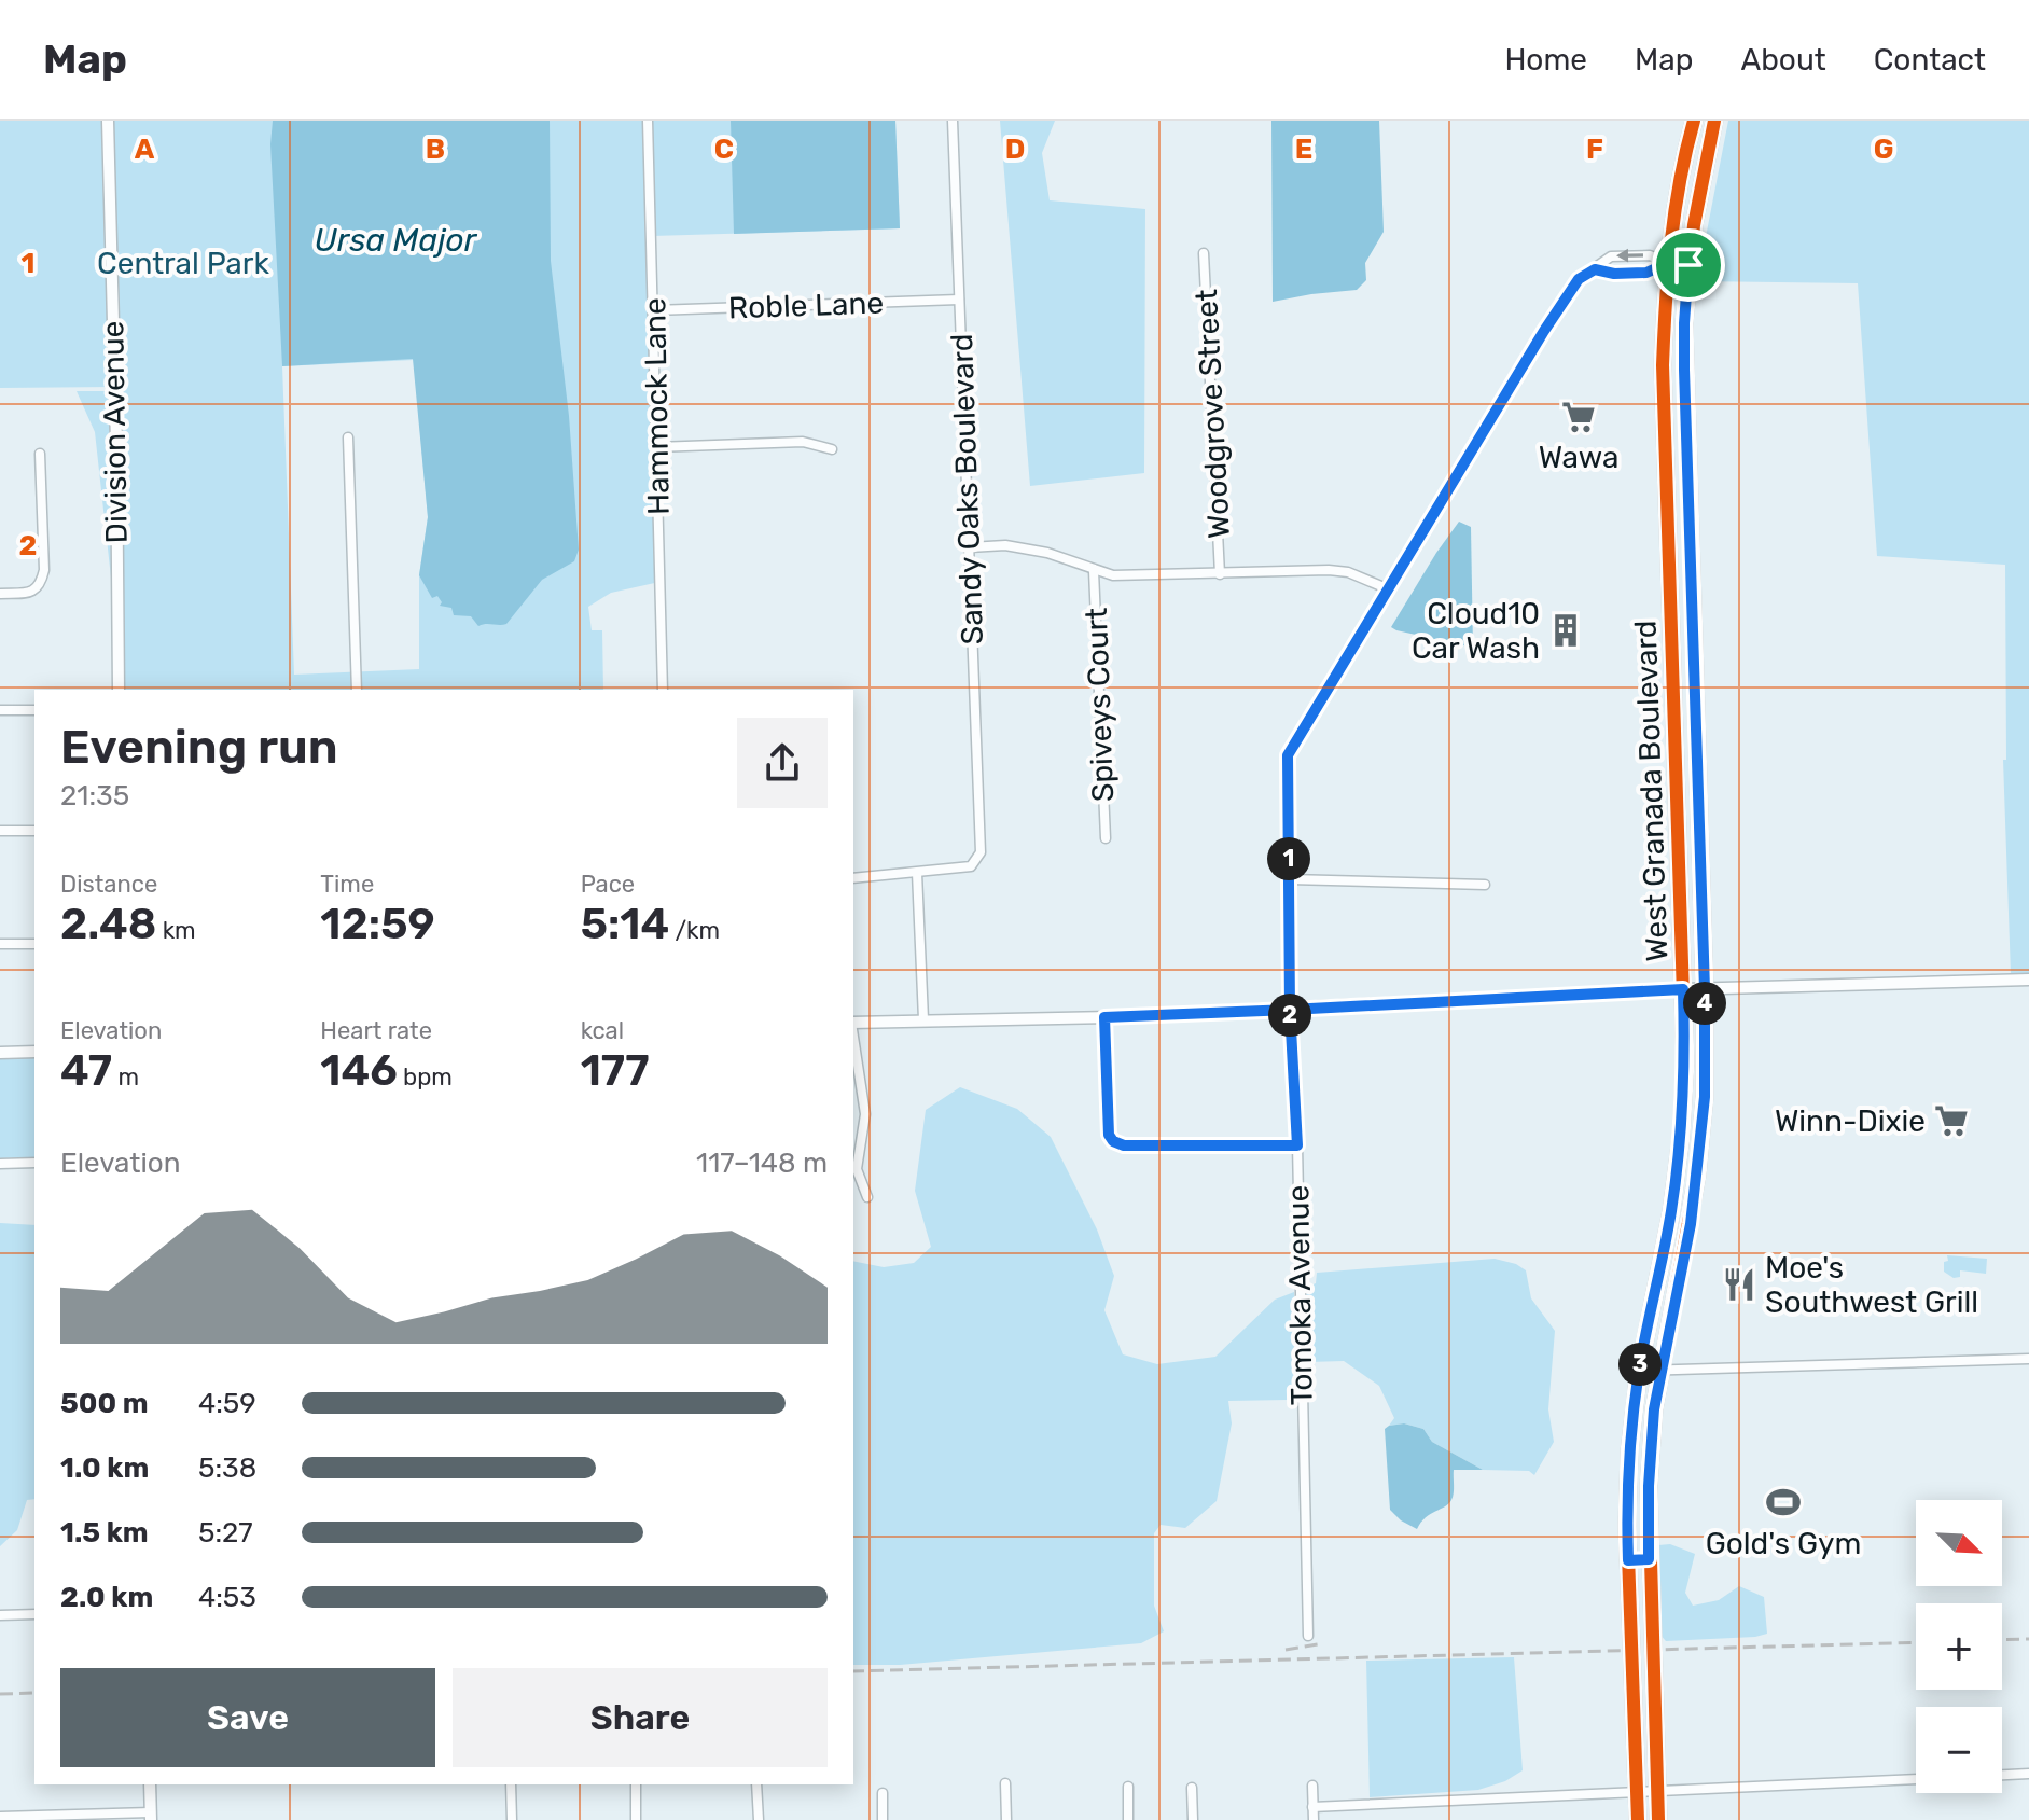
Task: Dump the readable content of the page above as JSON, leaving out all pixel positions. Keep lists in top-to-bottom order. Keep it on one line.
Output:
{"streets":{"main road":["West Granada Boulevard"],"street":["Roble Lane","Hammock Lane","Woodgrove Street","Division Avenue","Sandy Oaks Boulevard","Spiveys Court","Tomoka Avenue"]},"crossings":[["Roble Lane","Hammock Lane"],["Roble Lane","Sandy Oaks Boulevard"],["West Granada Boulevard","Tomoka Avenue"]],"water":["Ursa Major"],"parks":["Central Park"],"places":{"supermarket":["Wawa","Winn-Dixie"],"building":["Cloud10 Car Wash"],"restaurant":["Moe's Southwest Grill"],"sports":["Gold's Gym"]},"north":"bottom right","page":{"header":"Map","nav":["Home","Map","About","Contact"],"heading":["Evening run","21:35"],"stats":[["Distance","2.48 km"],["Time","12:59"],["Pace","5:14 /km"],["Elevation","47 m"],["Heart rate","146 bpm"],["kcal","177"]],"pins":["1","4","2","3"],"chart":["Elevation","117–148 m"],"list":[{"name":"500 m","note":"4:59"},{"name":"1.0 km","note":"5:38"},{"name":"1.5 km","note":"5:27"},{"name":"2.0 km","note":"4:53"}],"map_buttons":["+","−"],"buttons":["Save","Share"]},"grid":{"columns":["A","B","C","D","E","F","G"],"rows":["1","2"]}}
